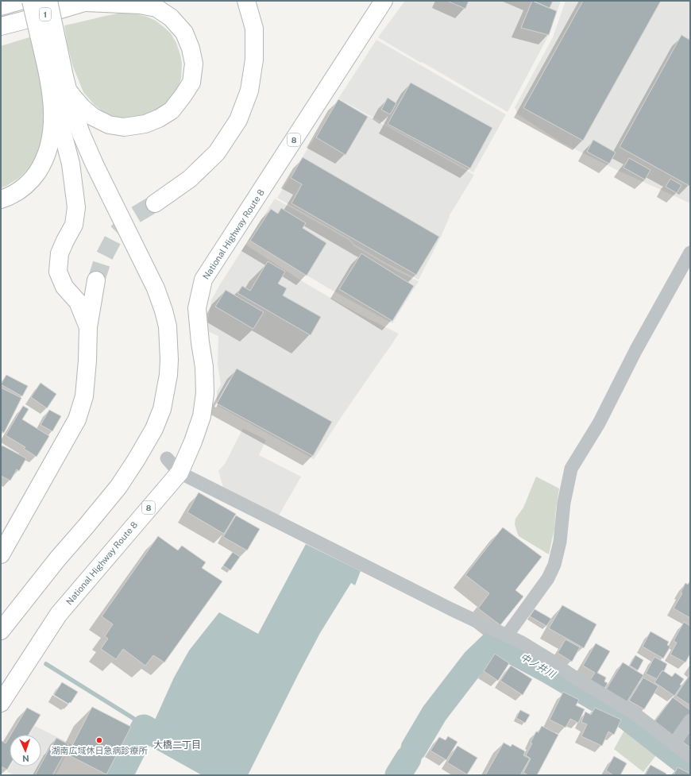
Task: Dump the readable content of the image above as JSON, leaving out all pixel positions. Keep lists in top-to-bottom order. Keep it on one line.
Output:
{"streets":{"highway":["1","8","National Highway Route 8"]},"districts":["大橋二丁目"],"water":["中ノ井川"],"places":["湖南広域休日急病診療所"],"north":"bottom"}
